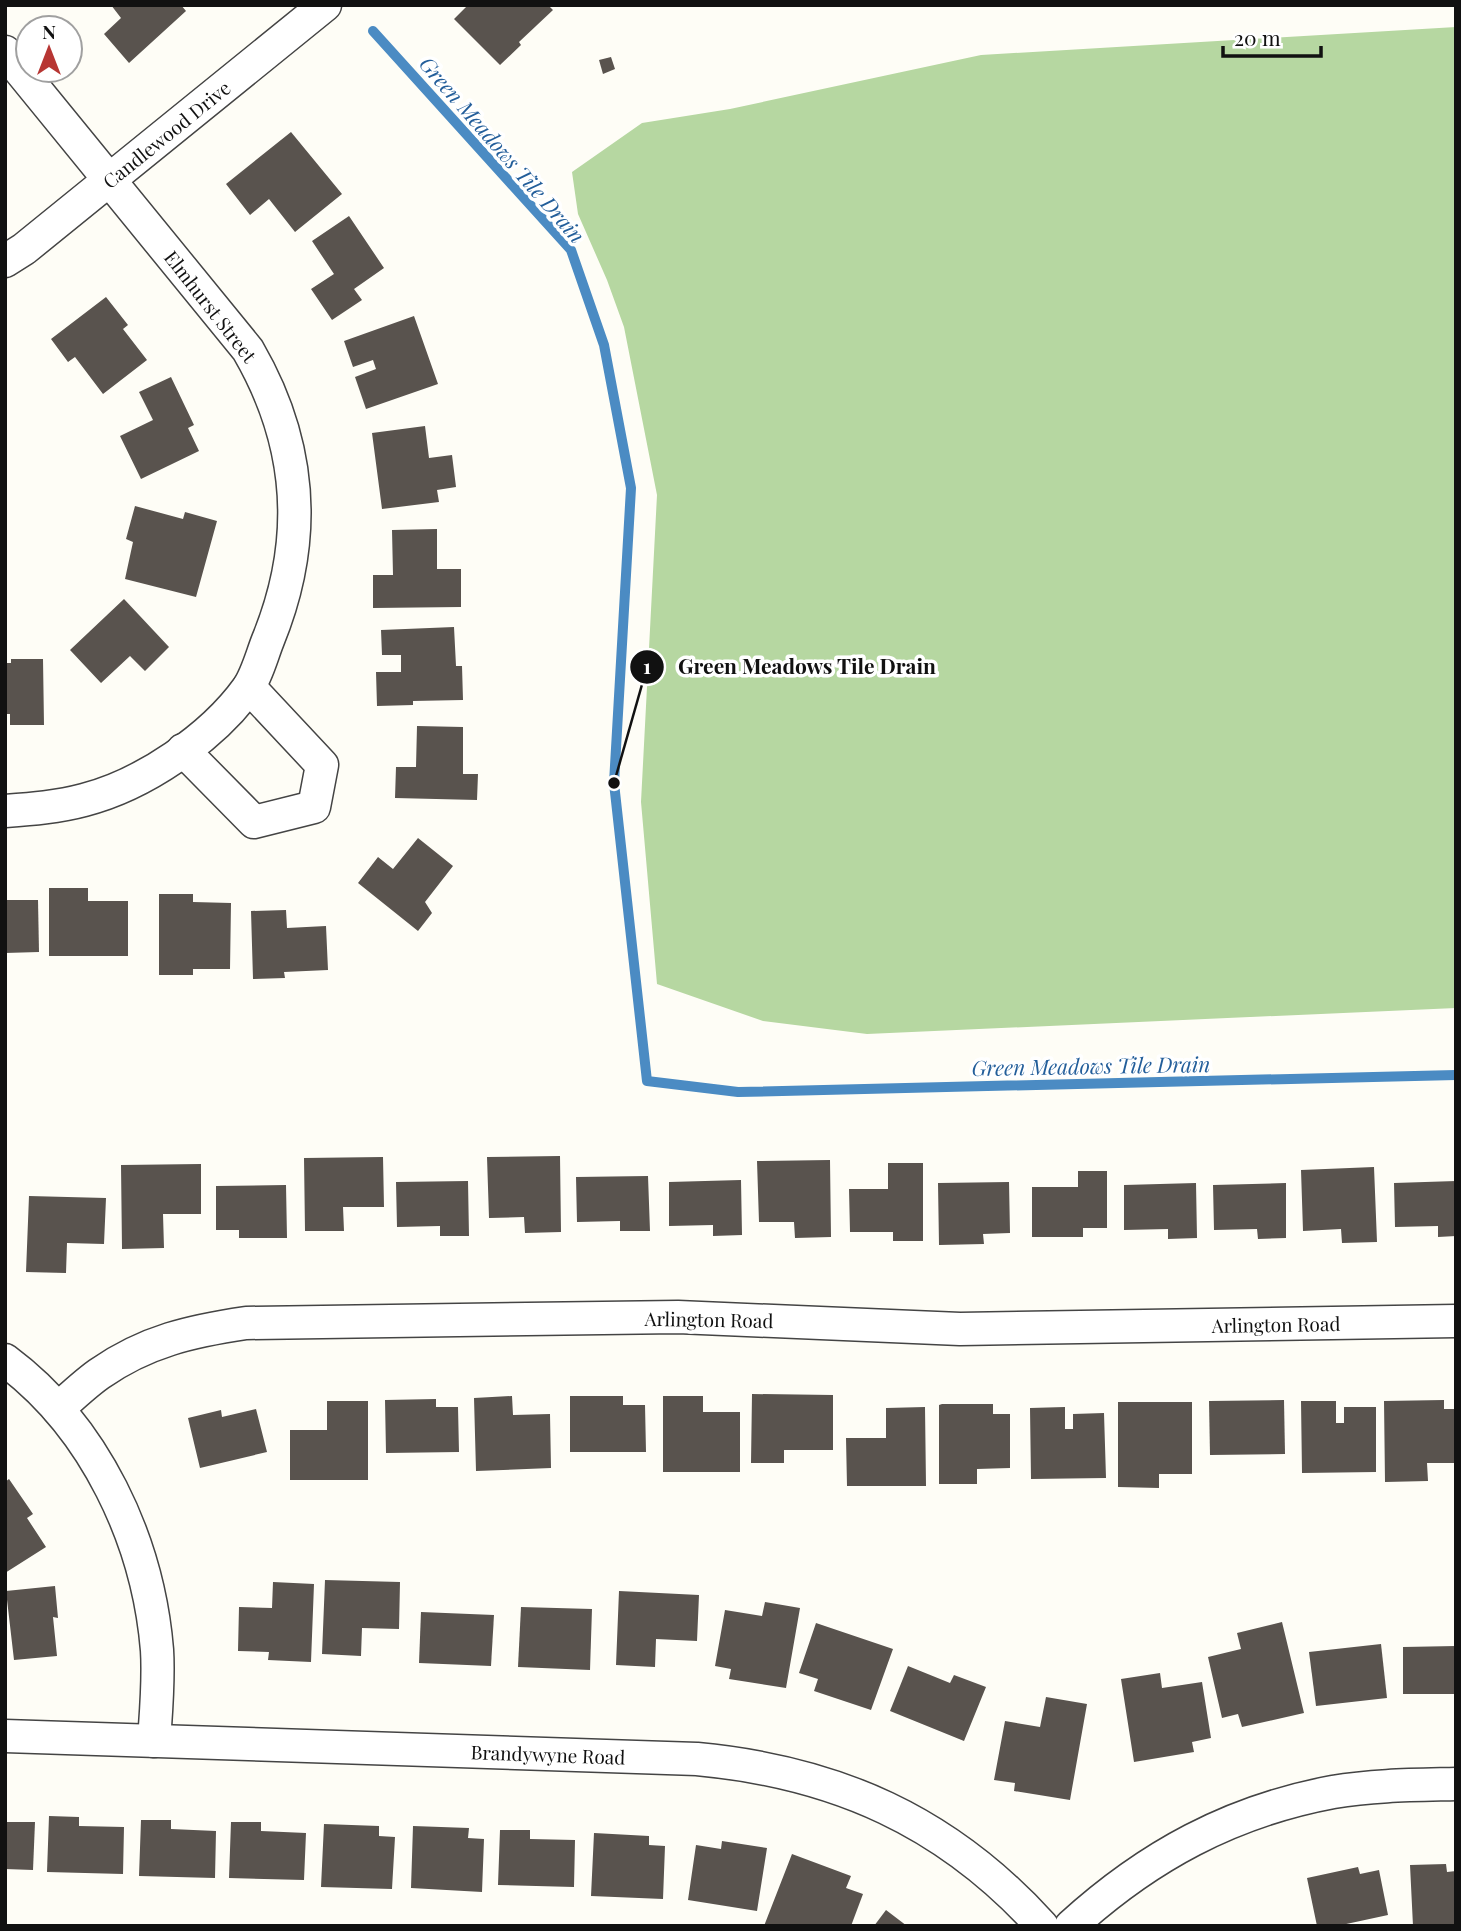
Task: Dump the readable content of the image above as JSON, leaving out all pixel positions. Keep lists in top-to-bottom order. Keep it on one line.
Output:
{"streets":{"street":["Candlewood Drive","Elmhurst Street","Arlington Road","Brandywyne Road"]},"crossings":[["Candlewood Drive","Elmhurst Street"]],"water":["Green Meadows Tile Drain"],"places":["Green Meadows Tile Drain"],"scale_bar":"20 m","north":"top"}
